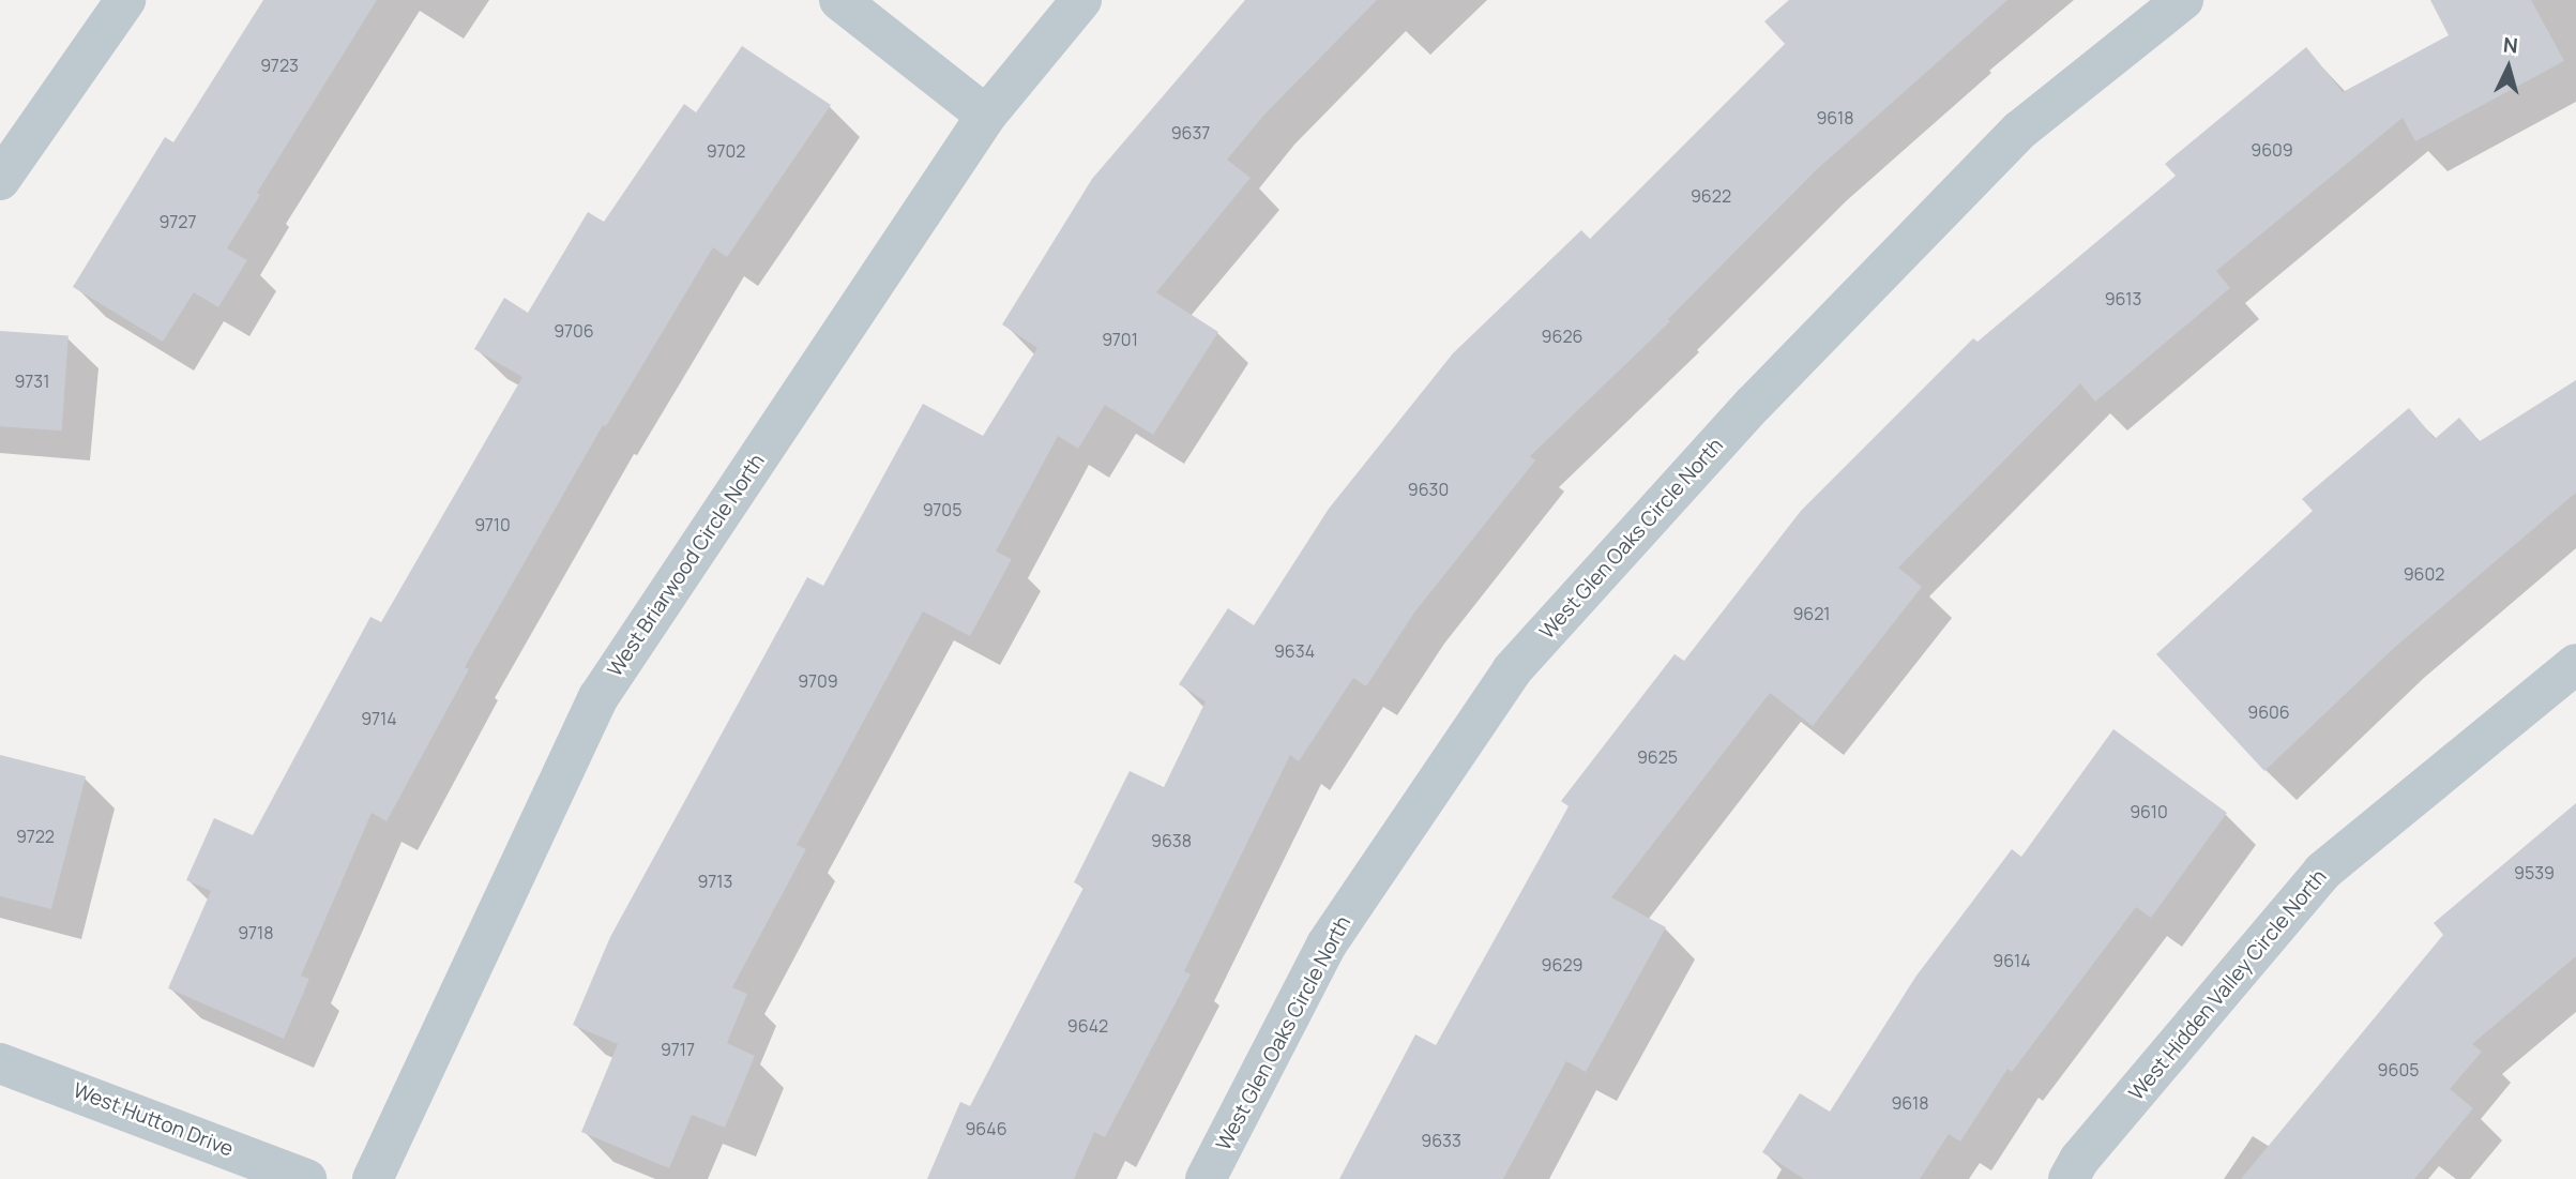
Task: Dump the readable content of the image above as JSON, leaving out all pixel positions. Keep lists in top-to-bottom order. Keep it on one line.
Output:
{"streets":{"street":["West Glen Oaks Circle North","West Briarwood Circle North","West Hidden Valley Circle North","West Hutton Drive"]},"house_numbers":["9723","9618","9637","9609","9702","9622","9727","9613","9706","9626","9701","9731","9630","9705","9710","9602","9621","9634","9709","9606","9714","9625","9610","9722","9638","9539","9713","9718","9614","9629","9642","9717","9605","9618","9646","9633"],"north":"top"}
